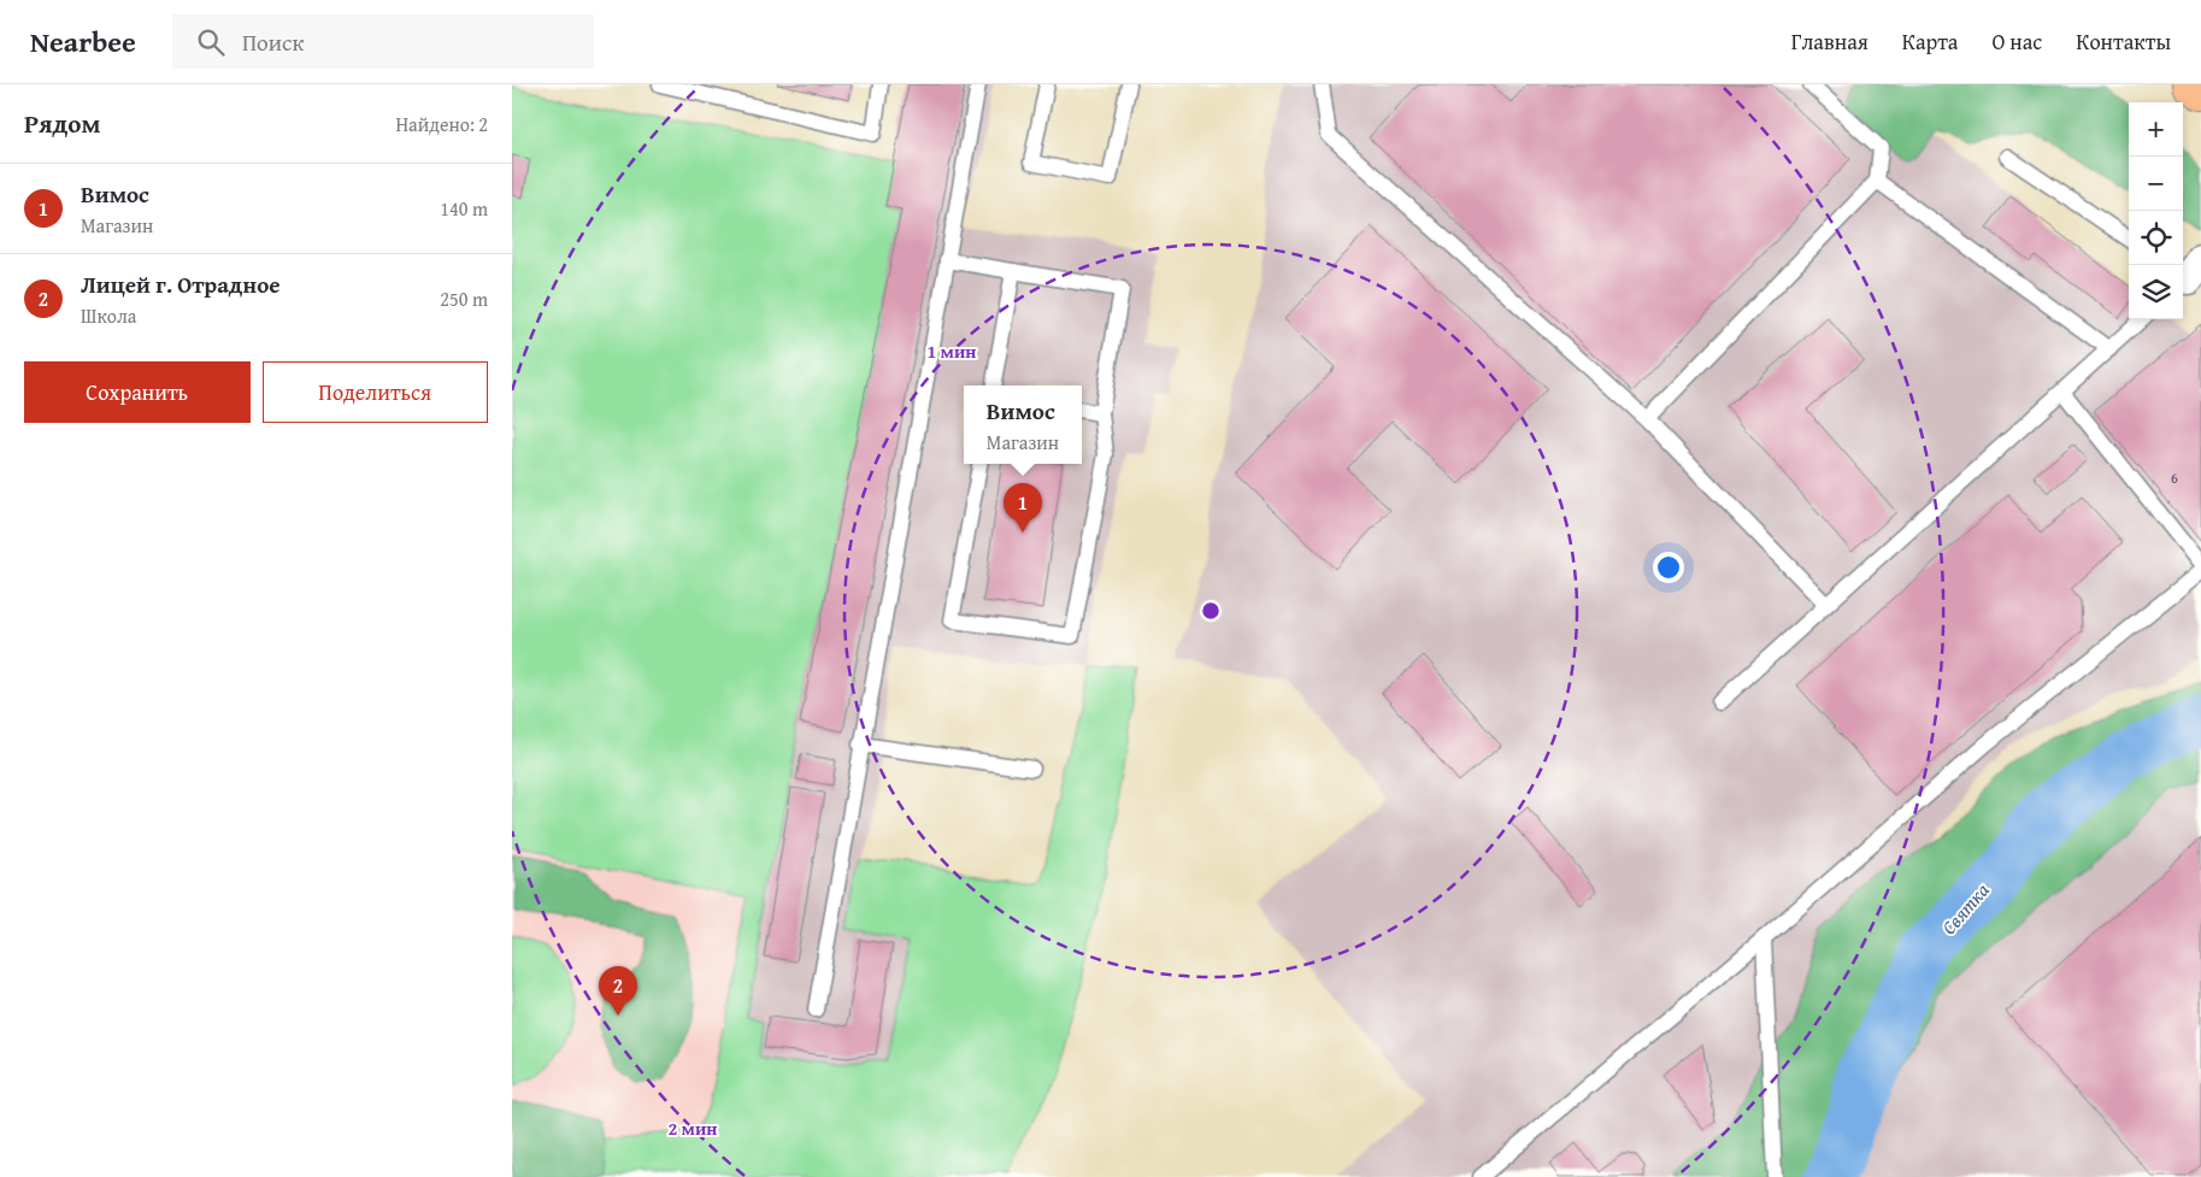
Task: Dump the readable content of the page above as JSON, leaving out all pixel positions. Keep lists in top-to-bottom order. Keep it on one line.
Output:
{"water":["Святка"],"house_numbers":["6"],"page":{"header":"Nearbee","search":"Поиск","nav":["Главная","Карта","О нас","Контакты"],"heading":["Рядом","Найдено: 2"],"map_buttons":["+","−"],"list":[{"mark":"1","name":"Вимос","note":"Магазин","value":"140 m"},{"mark":"2","name":"Лицей г. Отрадное","note":"Школа","value":"250 m"}],"buttons":["Сохранить","Поделиться"],"popup":["Вимос","Магазин"],"pins":["1","2"]},"rings":["1 мин","2 мин"]}
